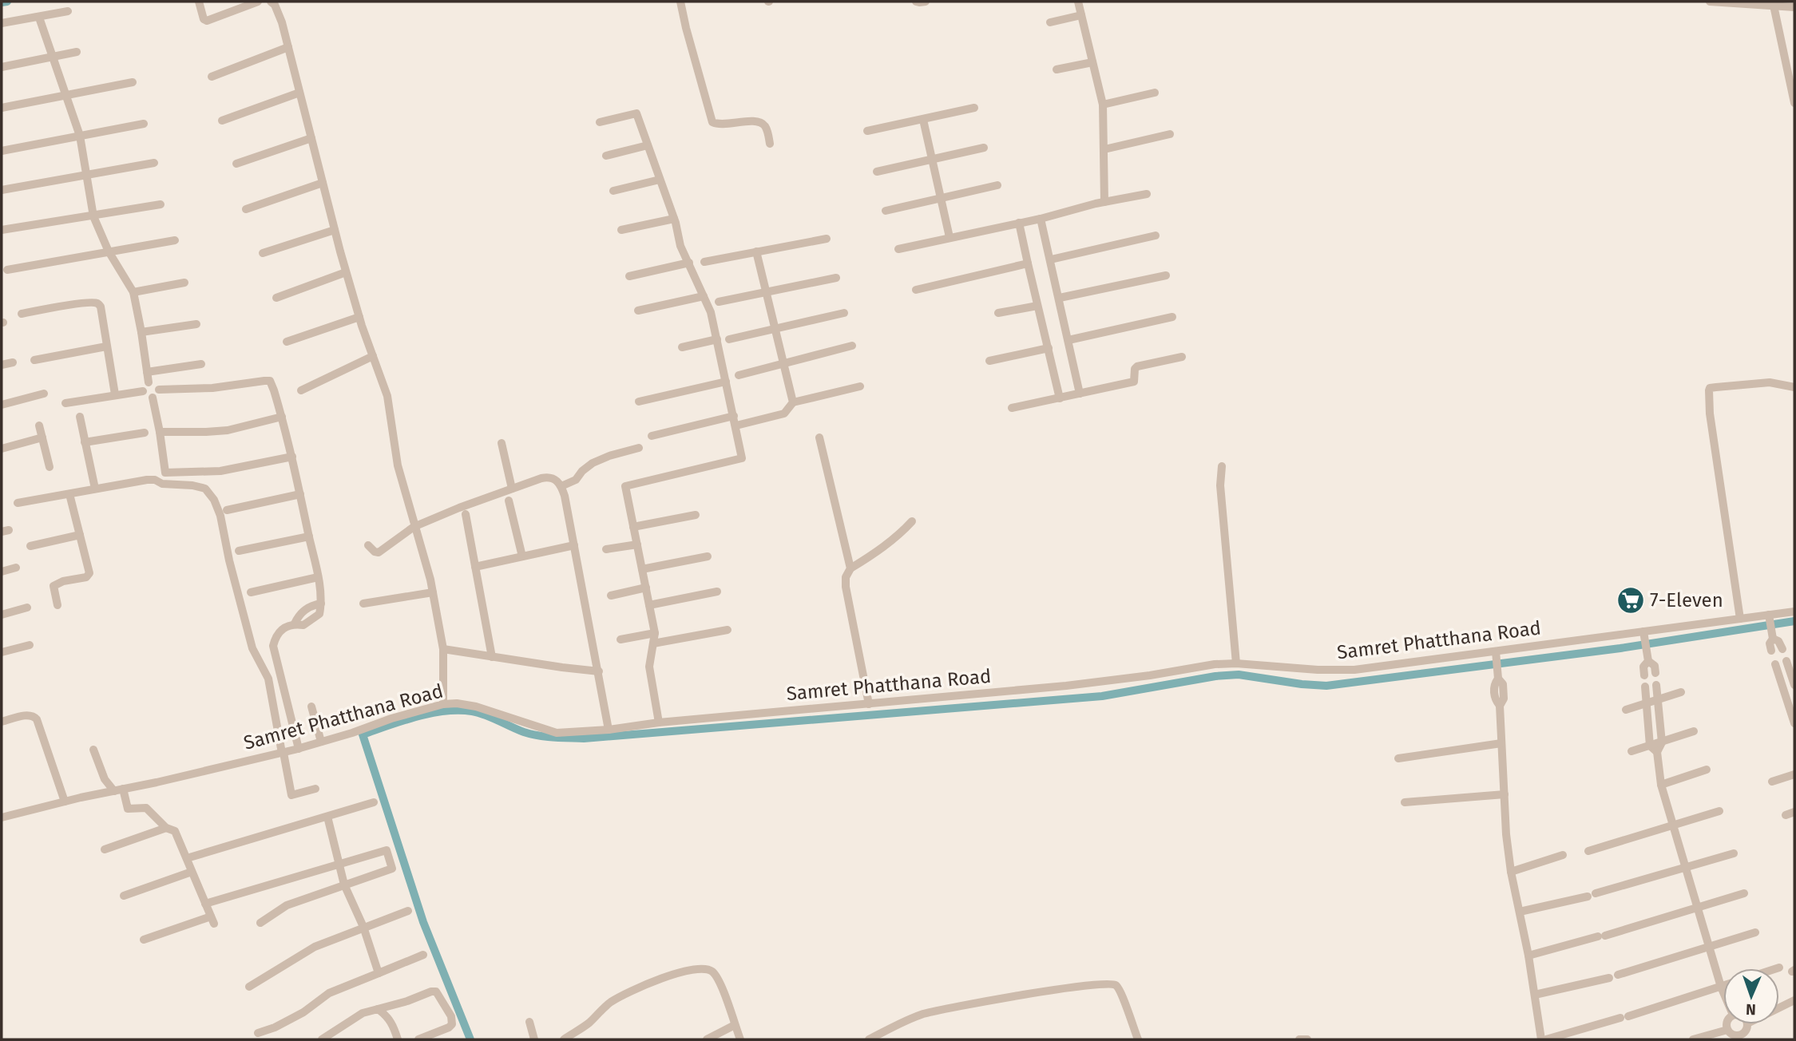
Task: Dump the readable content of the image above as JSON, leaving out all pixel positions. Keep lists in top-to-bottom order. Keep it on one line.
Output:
{"streets":{"street":["Samret Phatthana Road"]},"places":{"supermarket":["7-Eleven"]},"north":"bottom"}
